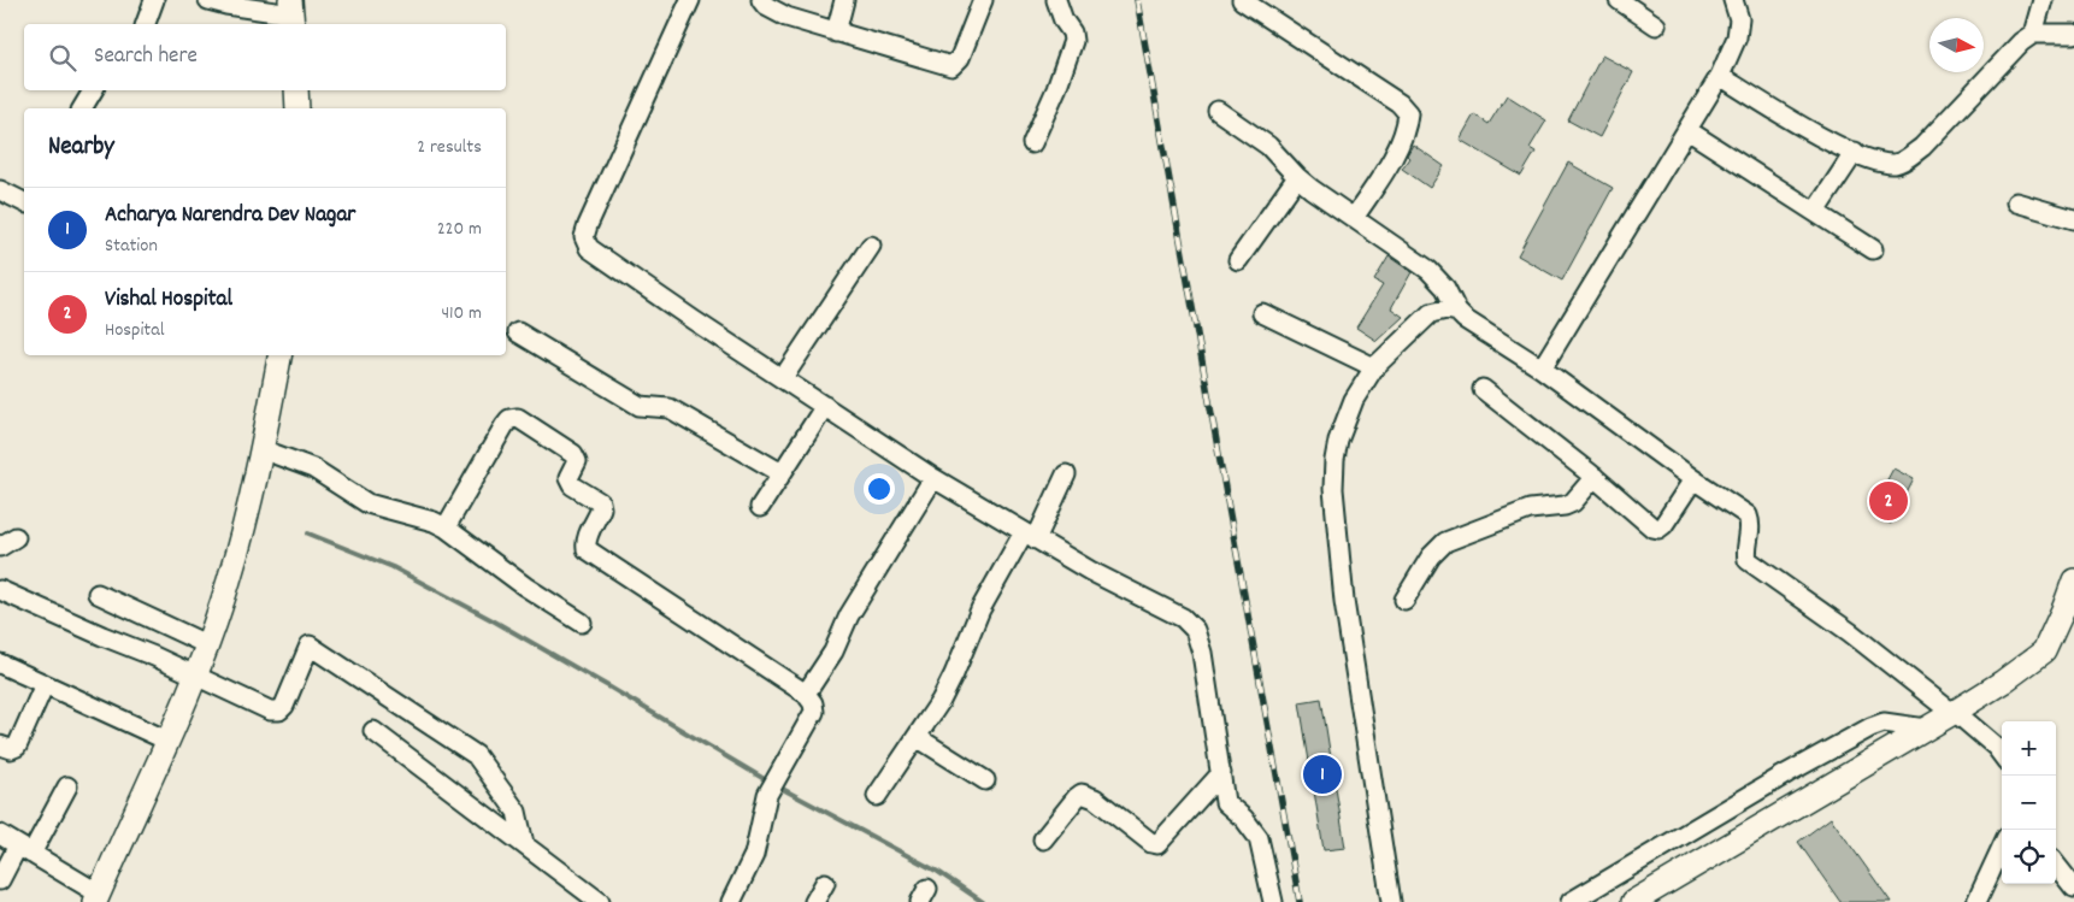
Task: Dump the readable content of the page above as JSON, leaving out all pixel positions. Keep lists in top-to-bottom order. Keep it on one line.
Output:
{"north":"right","page":{"search":"Search here","heading":["Nearby","2 results"],"list":[{"mark":"1","name":"Acharya Narendra Dev Nagar","note":"Station","value":"220 m"},{"mark":"2","name":"Vishal Hospital","note":"Hospital","value":"410 m"}],"pins":["2","1"],"map_buttons":["+","−"]}}
